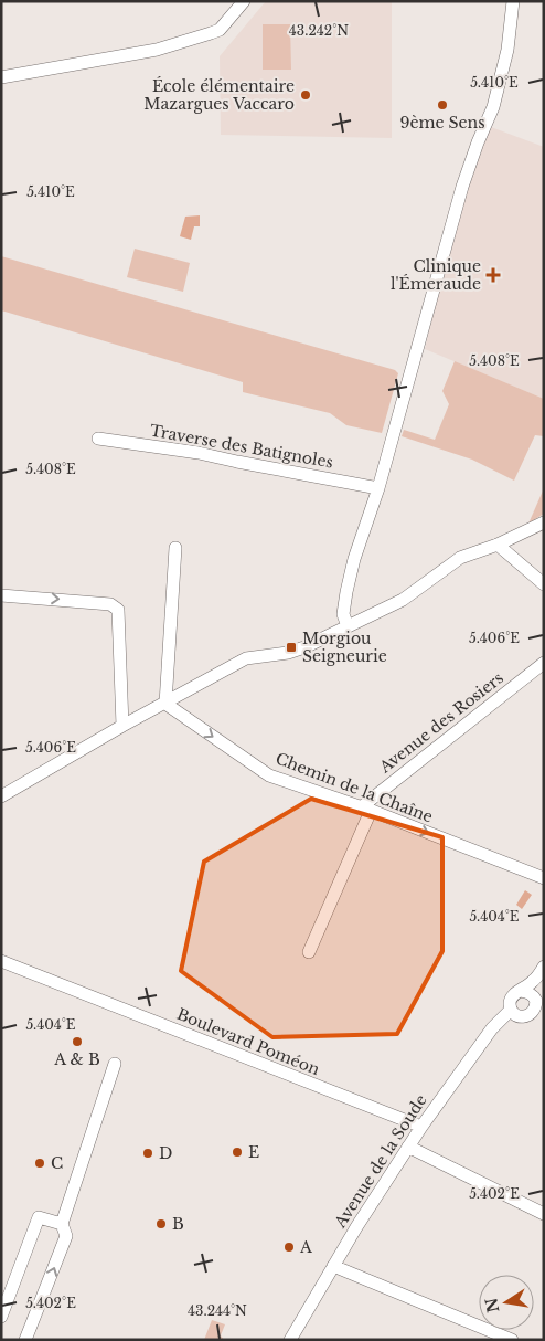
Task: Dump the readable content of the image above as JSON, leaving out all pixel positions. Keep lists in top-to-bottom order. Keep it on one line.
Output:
{"streets":{"street":["Traverse des Batignoles","Avenue des Rosiers","Chemin de la Chaîne","Boulevard Poméon","Avenue de la Soude"]},"crossings":[["Avenue des Rosiers","Chemin de la Chaîne"],["Boulevard Poméon","Avenue de la Soude"]],"one_way":["Chemin de la Chaîne"],"places":{"other":["École élémentaire Mazargues Vaccaro","9ème Sens","A & B","E","D","C","B","A"],"health":["Clinique l'Émeraude"],"transit":["Morgiou Seigneurie"]},"north":"left","coordinates":["43.242°N","5.410°E","5.408°E","5.406°E","5.404°E","5.402°E","43.244°N"]}
